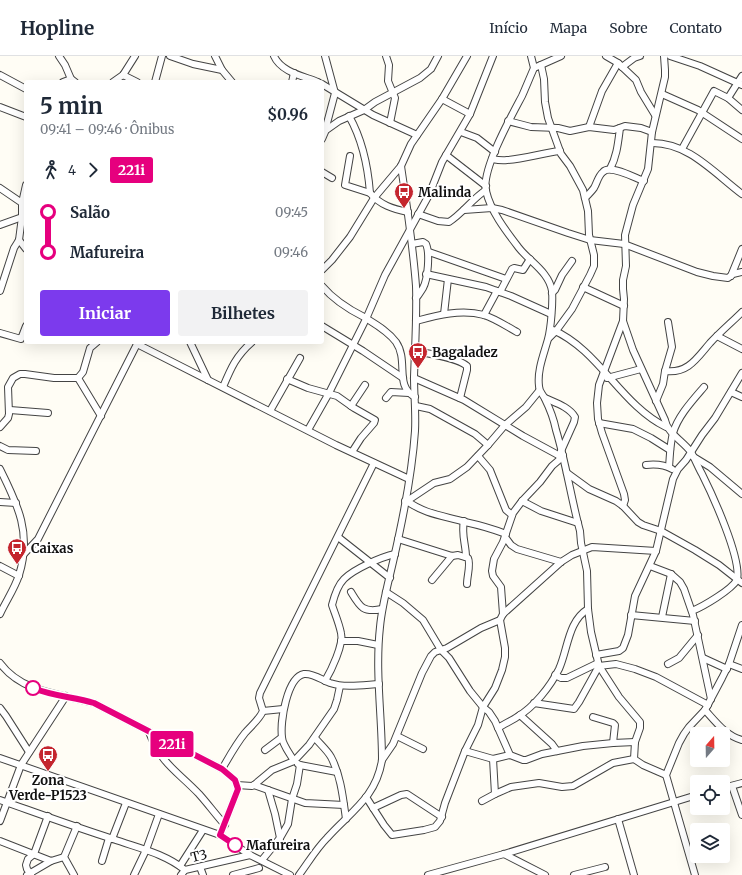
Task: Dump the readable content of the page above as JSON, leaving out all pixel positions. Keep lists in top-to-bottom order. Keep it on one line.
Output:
{"streets":{"street":["T3"]},"places":{"bus stop":["Malinda","Bagaladez","Caixas","Zona Verde-P1523"],"other":["Mafureira"]},"lines":["bus line 221i"],"north":"top","page":{"header":"Hopline","nav":["Início","Mapa","Sobre","Contato"],"on_map":"221i","heading":["5 min","09:41 – 09:46 · Ônibus","$0.96"],"legs":["4","221i"],"list":[{"name":"Salão","value":"09:45"},{"name":"Mafureira","value":"09:46"}],"buttons":["Iniciar","Bilhetes"]}}
